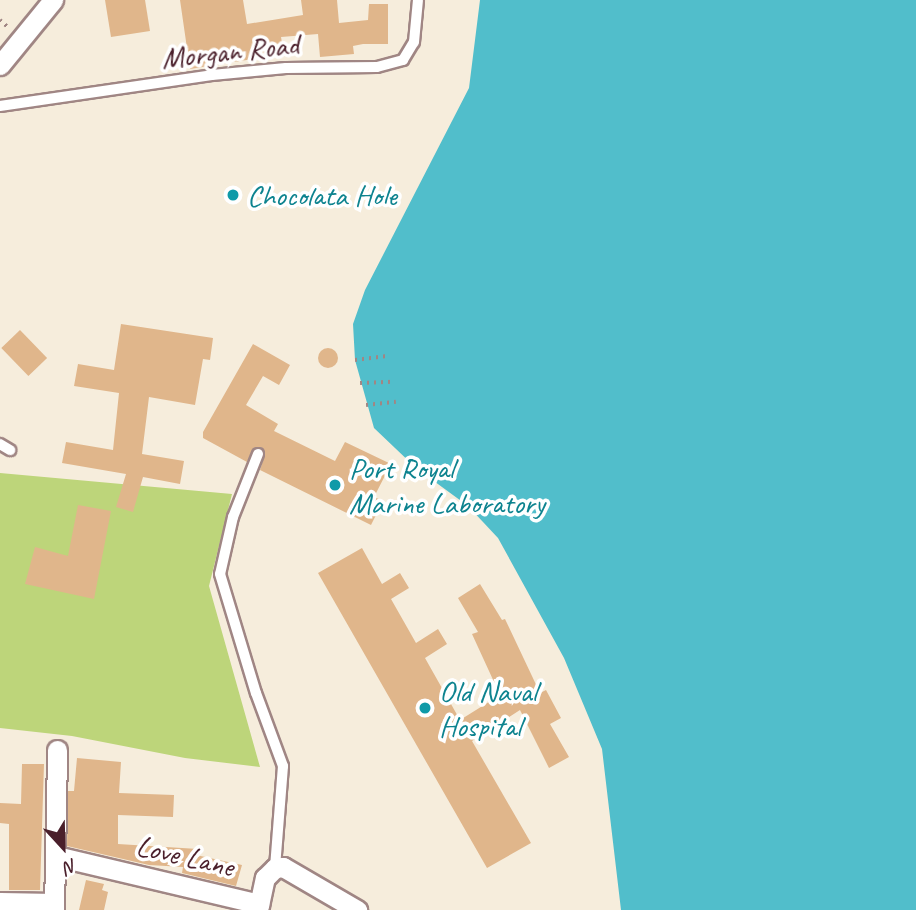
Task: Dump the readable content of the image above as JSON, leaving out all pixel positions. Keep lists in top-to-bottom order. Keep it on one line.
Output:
{"streets":{"street":["Love Lane"],"lane":["Morgan Road"]},"places":["Chocolata Hole","Port Royal Marine Laboratory","Old Naval Hospital"],"north":"bottom"}
